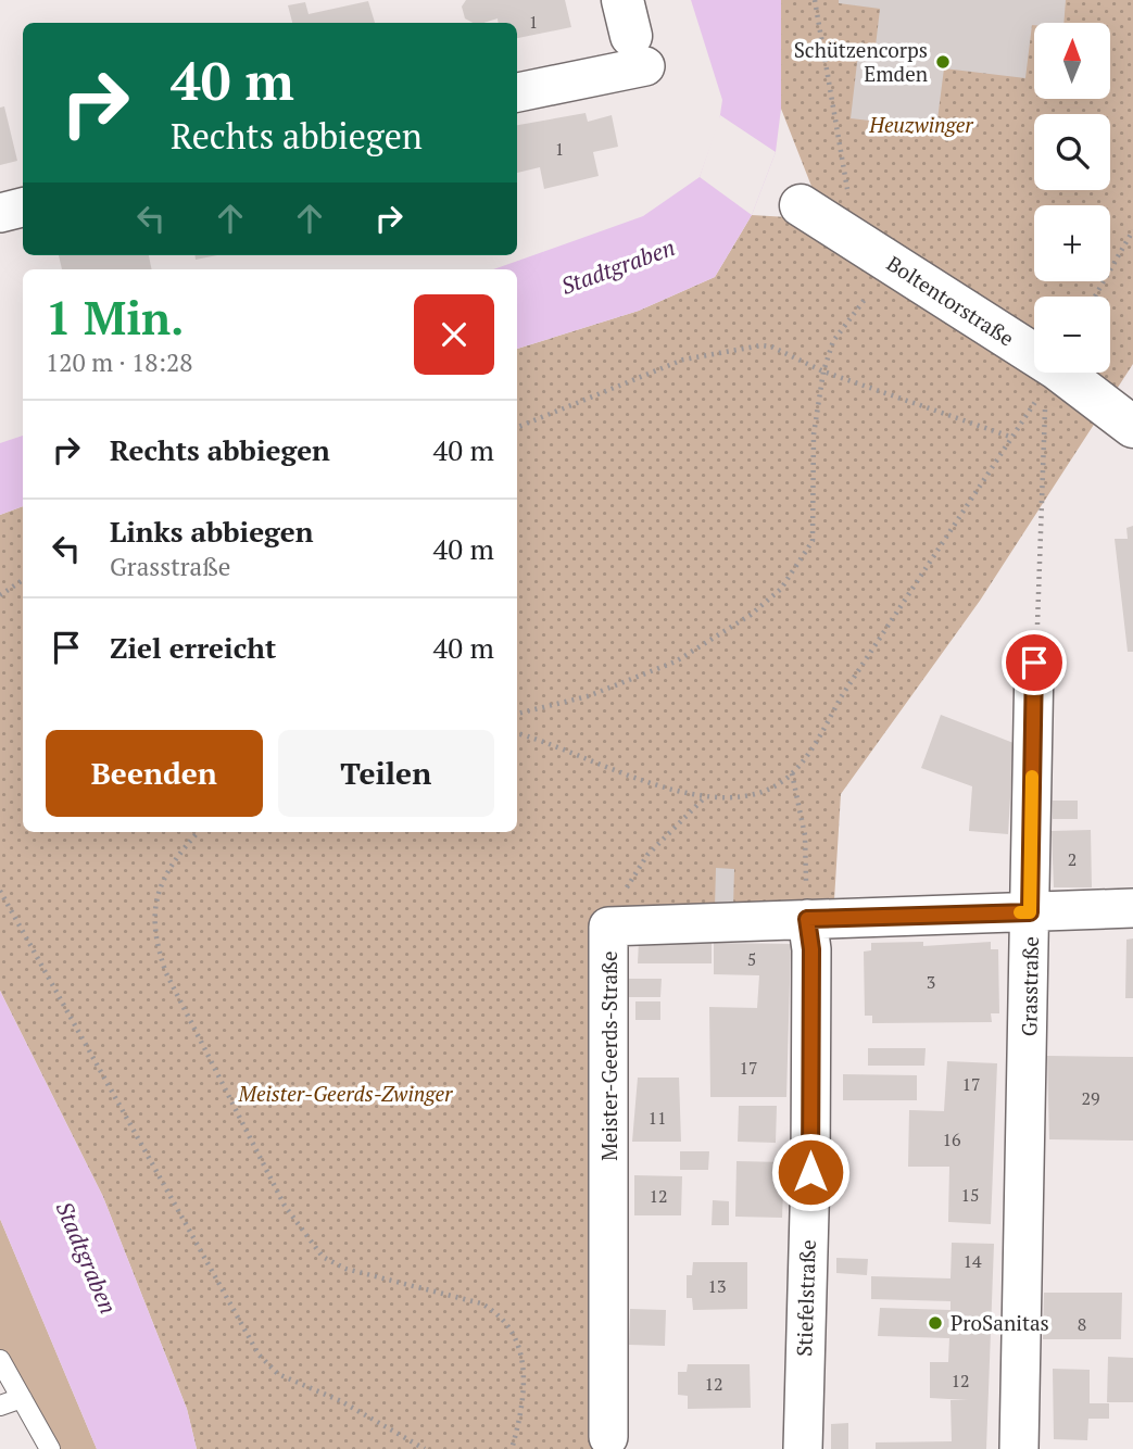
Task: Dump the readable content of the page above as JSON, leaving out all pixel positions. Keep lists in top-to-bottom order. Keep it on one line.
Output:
{"streets":{"street":["Boltentorstraße","Grasstraße","Meister-Geerds-Straße","Stiefelstraße"]},"crossings":[["Grasstraße","Meister-Geerds-Straße"],["Meister-Geerds-Straße","Stiefelstraße"]],"water":["Stadtgraben"],"parks":["Heuzwinger","Meister-Geerds-Zwinger"],"places":["Schützencorps Emden","ProSanitas"],"house_numbers":["1","1","2","5","3","17","17","29","11","16","15","12","14","13","8","12","12"],"north":"top","page":{"map_buttons":["+","−"],"turn":["40 m","Rechts abbiegen"],"heading":["1 Min.","120 m · 18:28"],"list":[{"name":"Rechts abbiegen","value":"40 m"},{"name":"Links abbiegen","note":"Grasstraße","value":"40 m"},{"name":"Ziel erreicht","value":"40 m"}],"buttons":["Beenden","Teilen"]}}
